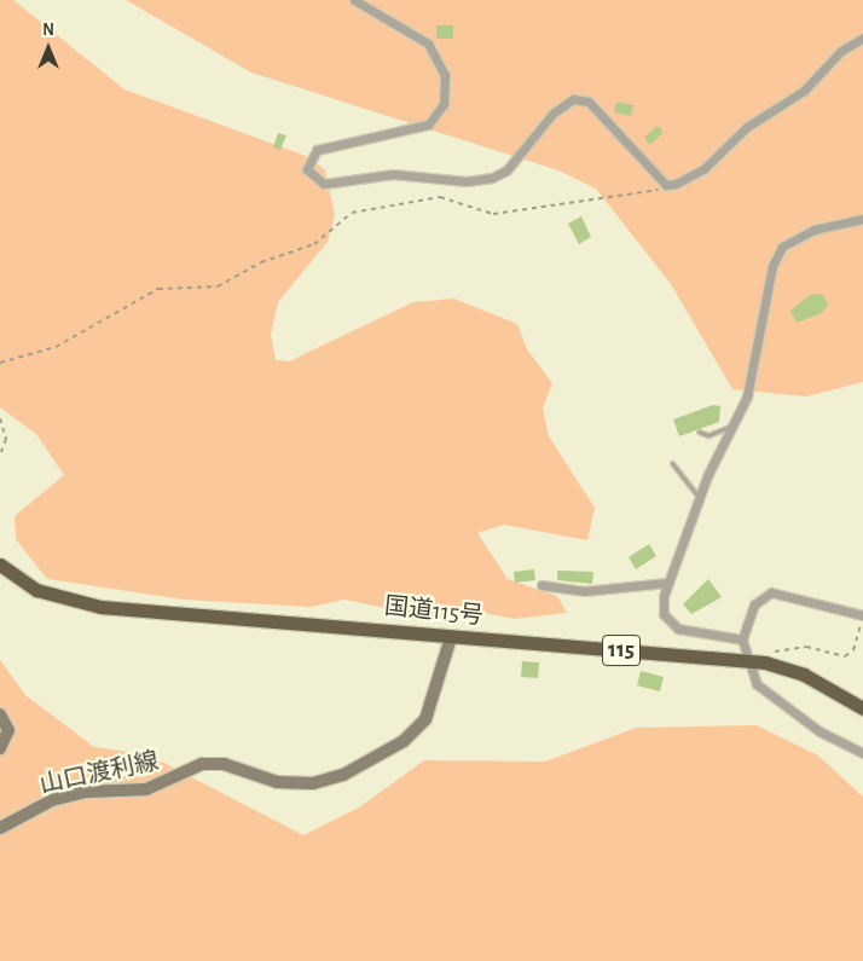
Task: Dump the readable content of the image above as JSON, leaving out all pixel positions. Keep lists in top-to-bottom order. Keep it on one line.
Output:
{"streets":{"highway":["国道115号","115"],"main road":["山口渡利線"]},"crossings":[["国道115号","山口渡利線"]],"north":"top"}
